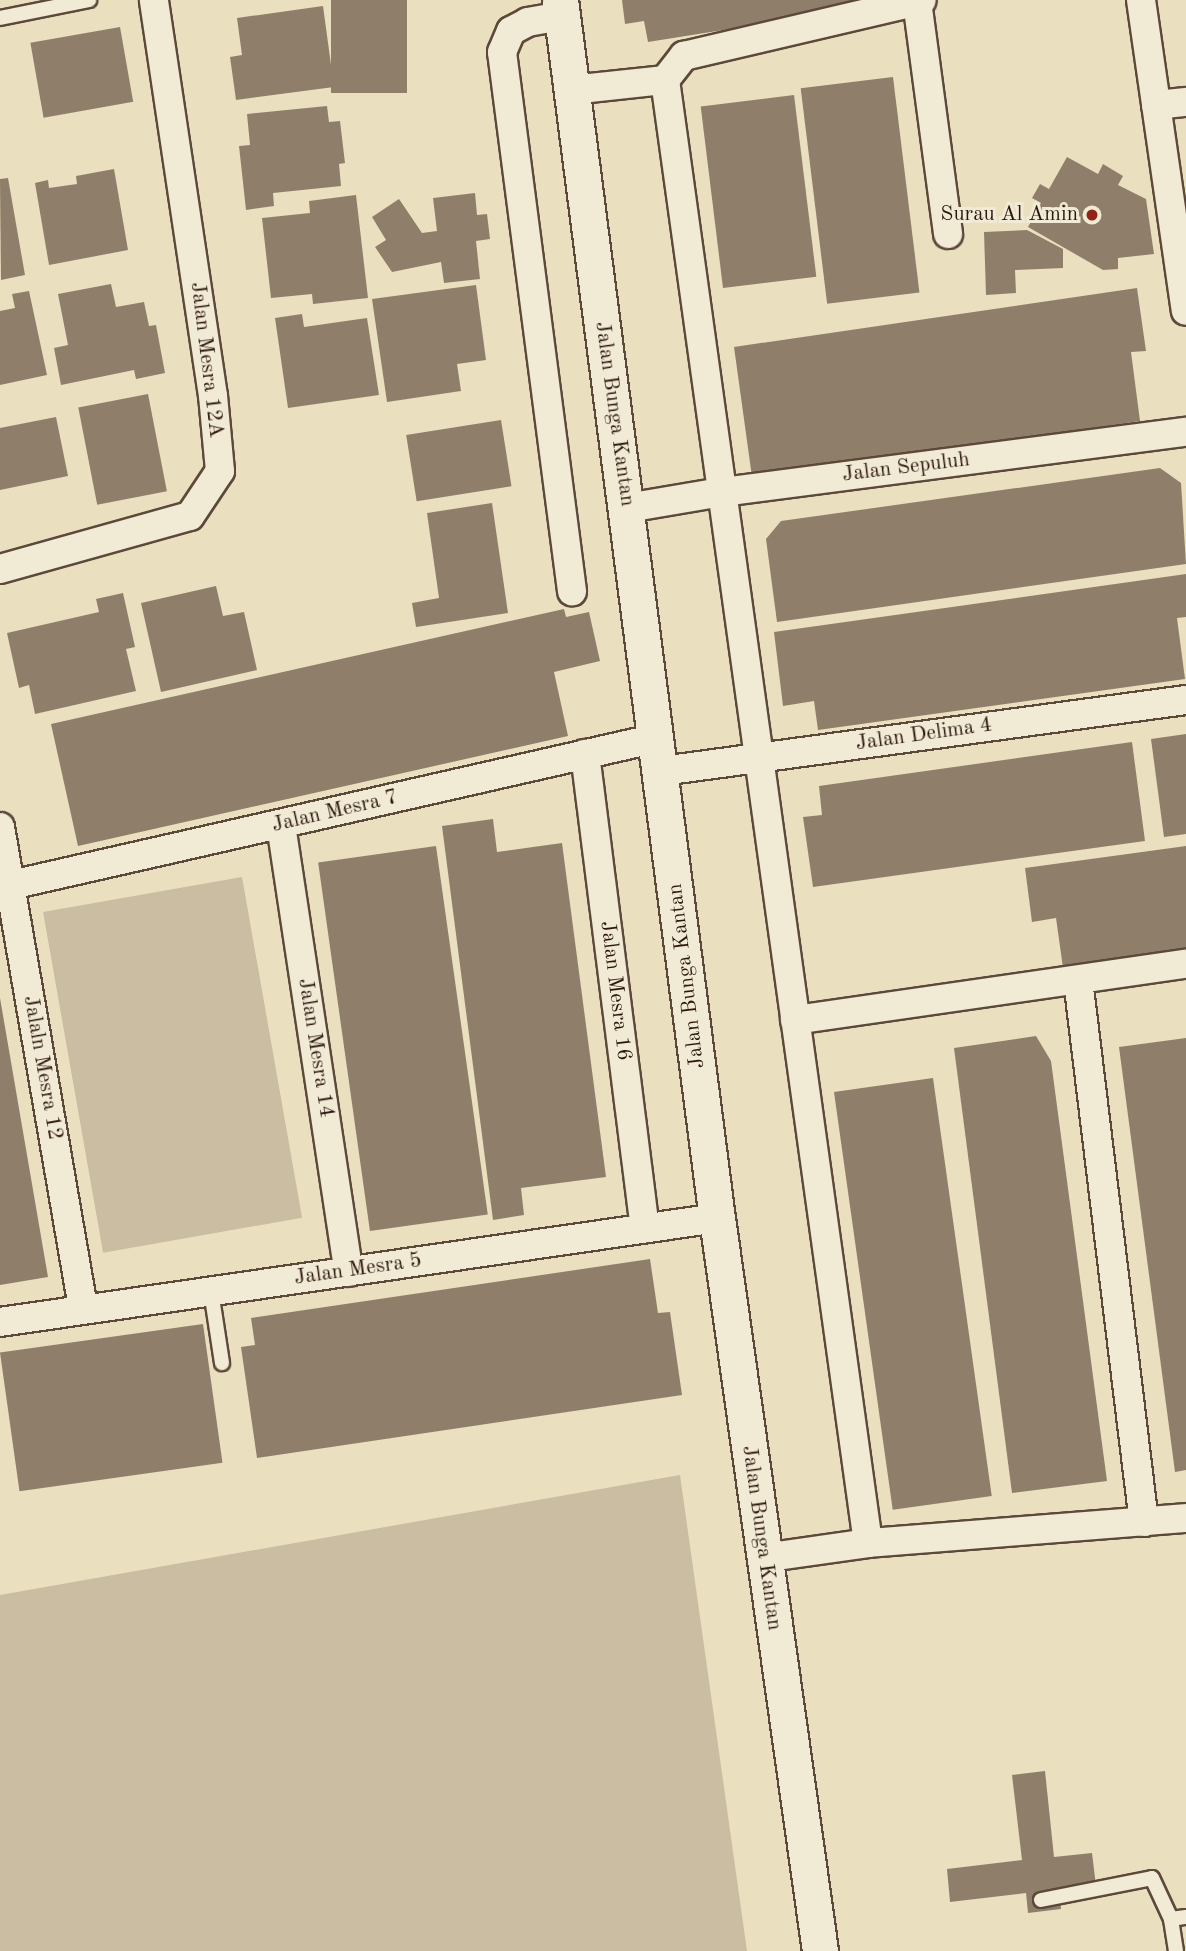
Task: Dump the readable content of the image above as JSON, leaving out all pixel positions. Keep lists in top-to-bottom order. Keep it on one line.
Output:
{"streets":{"street":["Jalan Mesra 12A","Jalan Bunga Kantan","Jalan Sepuluh","Jalan Delima 4","Jalan Mesra 7","Jalan Mesra 16","Jalan Mesra 14","Jalaln Mesra 12","Jalan Mesra 5"]},"crossings":[["Jalan Bunga Kantan","Jalan Sepuluh"],["Jalan Bunga Kantan","Jalan Delima 4"],["Jalan Bunga Kantan","Jalan Mesra 7"],["Jalan Bunga Kantan","Jalan Mesra 5"],["Jalan Delima 4","Jalan Mesra 7"],["Jalan Mesra 7","Jalan Mesra 16"],["Jalan Mesra 7","Jalan Mesra 14"],["Jalan Mesra 7","Jalaln Mesra 12"],["Jalan Mesra 16","Jalan Mesra 5"],["Jalan Mesra 14","Jalan Mesra 5"],["Jalaln Mesra 12","Jalan Mesra 5"]],"places":["Surau Al Amin"]}
